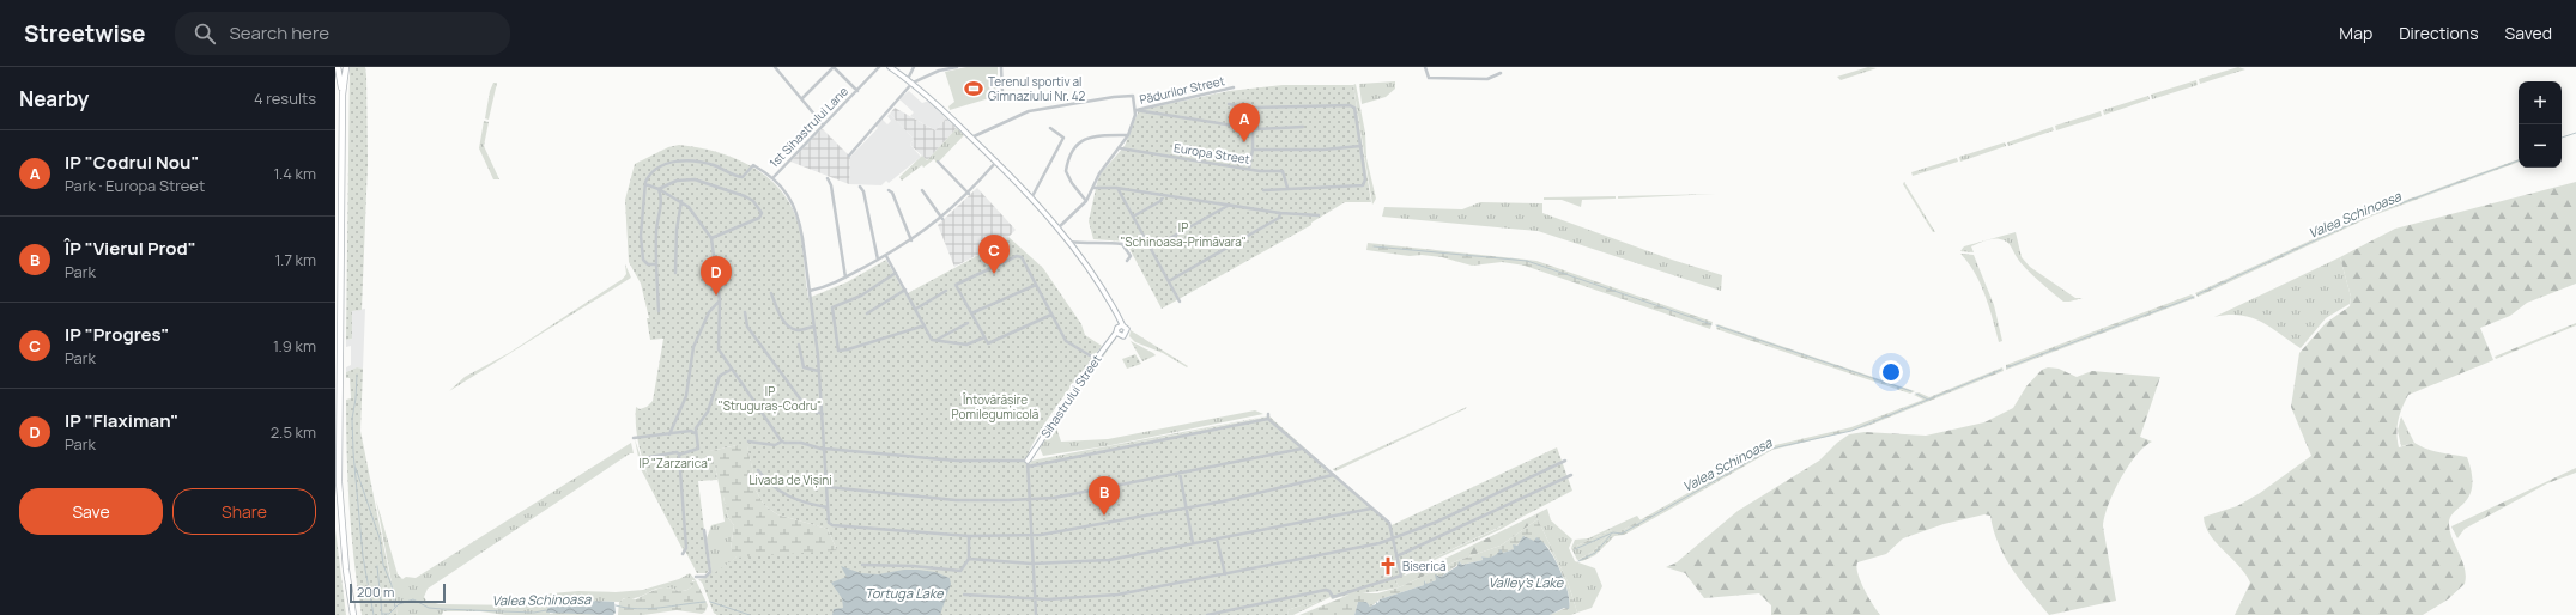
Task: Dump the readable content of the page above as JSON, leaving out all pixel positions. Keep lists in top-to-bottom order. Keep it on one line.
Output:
{"streets":{"street":["Pădurilor Street","1st Sihastrului Lane","Europa Street","Sihastrului Street"]},"crossings":[["Pădurilor Street","Europa Street"]],"water":["Valea Schinoasa","Valley's Lake","Tortuga Lake"],"parks":["IP \"Schinoasa-Primăvara\"","IP \"Struguraș-Codru\"","Întovărășire Pomilegumicolă","IP \"Zarzarica\"","Livada de Vișini"],"places":{"sports":["Terenul sportiv al Gimnaziului Nr. 42"],"church":["Biserică"]},"scale_bar":"200 m","page":{"header":"Streetwise","search":"Search here","nav":["Map","Directions","Saved"],"heading":["Nearby","4 results"],"map_buttons":["+","−"],"pins":["A","C","D","B"],"list":[{"mark":"A","name":"IP \"Codrul Nou\"","note":"Park · Europa Street","value":"1.4 km"},{"mark":"B","name":"ÎP \"Vierul Prod\"","note":"Park","value":"1.7 km"},{"mark":"C","name":"IP \"Progres\"","note":"Park","value":"1.9 km"},{"mark":"D","name":"IP \"Flaximan\"","note":"Park","value":"2.5 km"}],"buttons":["Save","Share"],"scale":"200 m"}}
